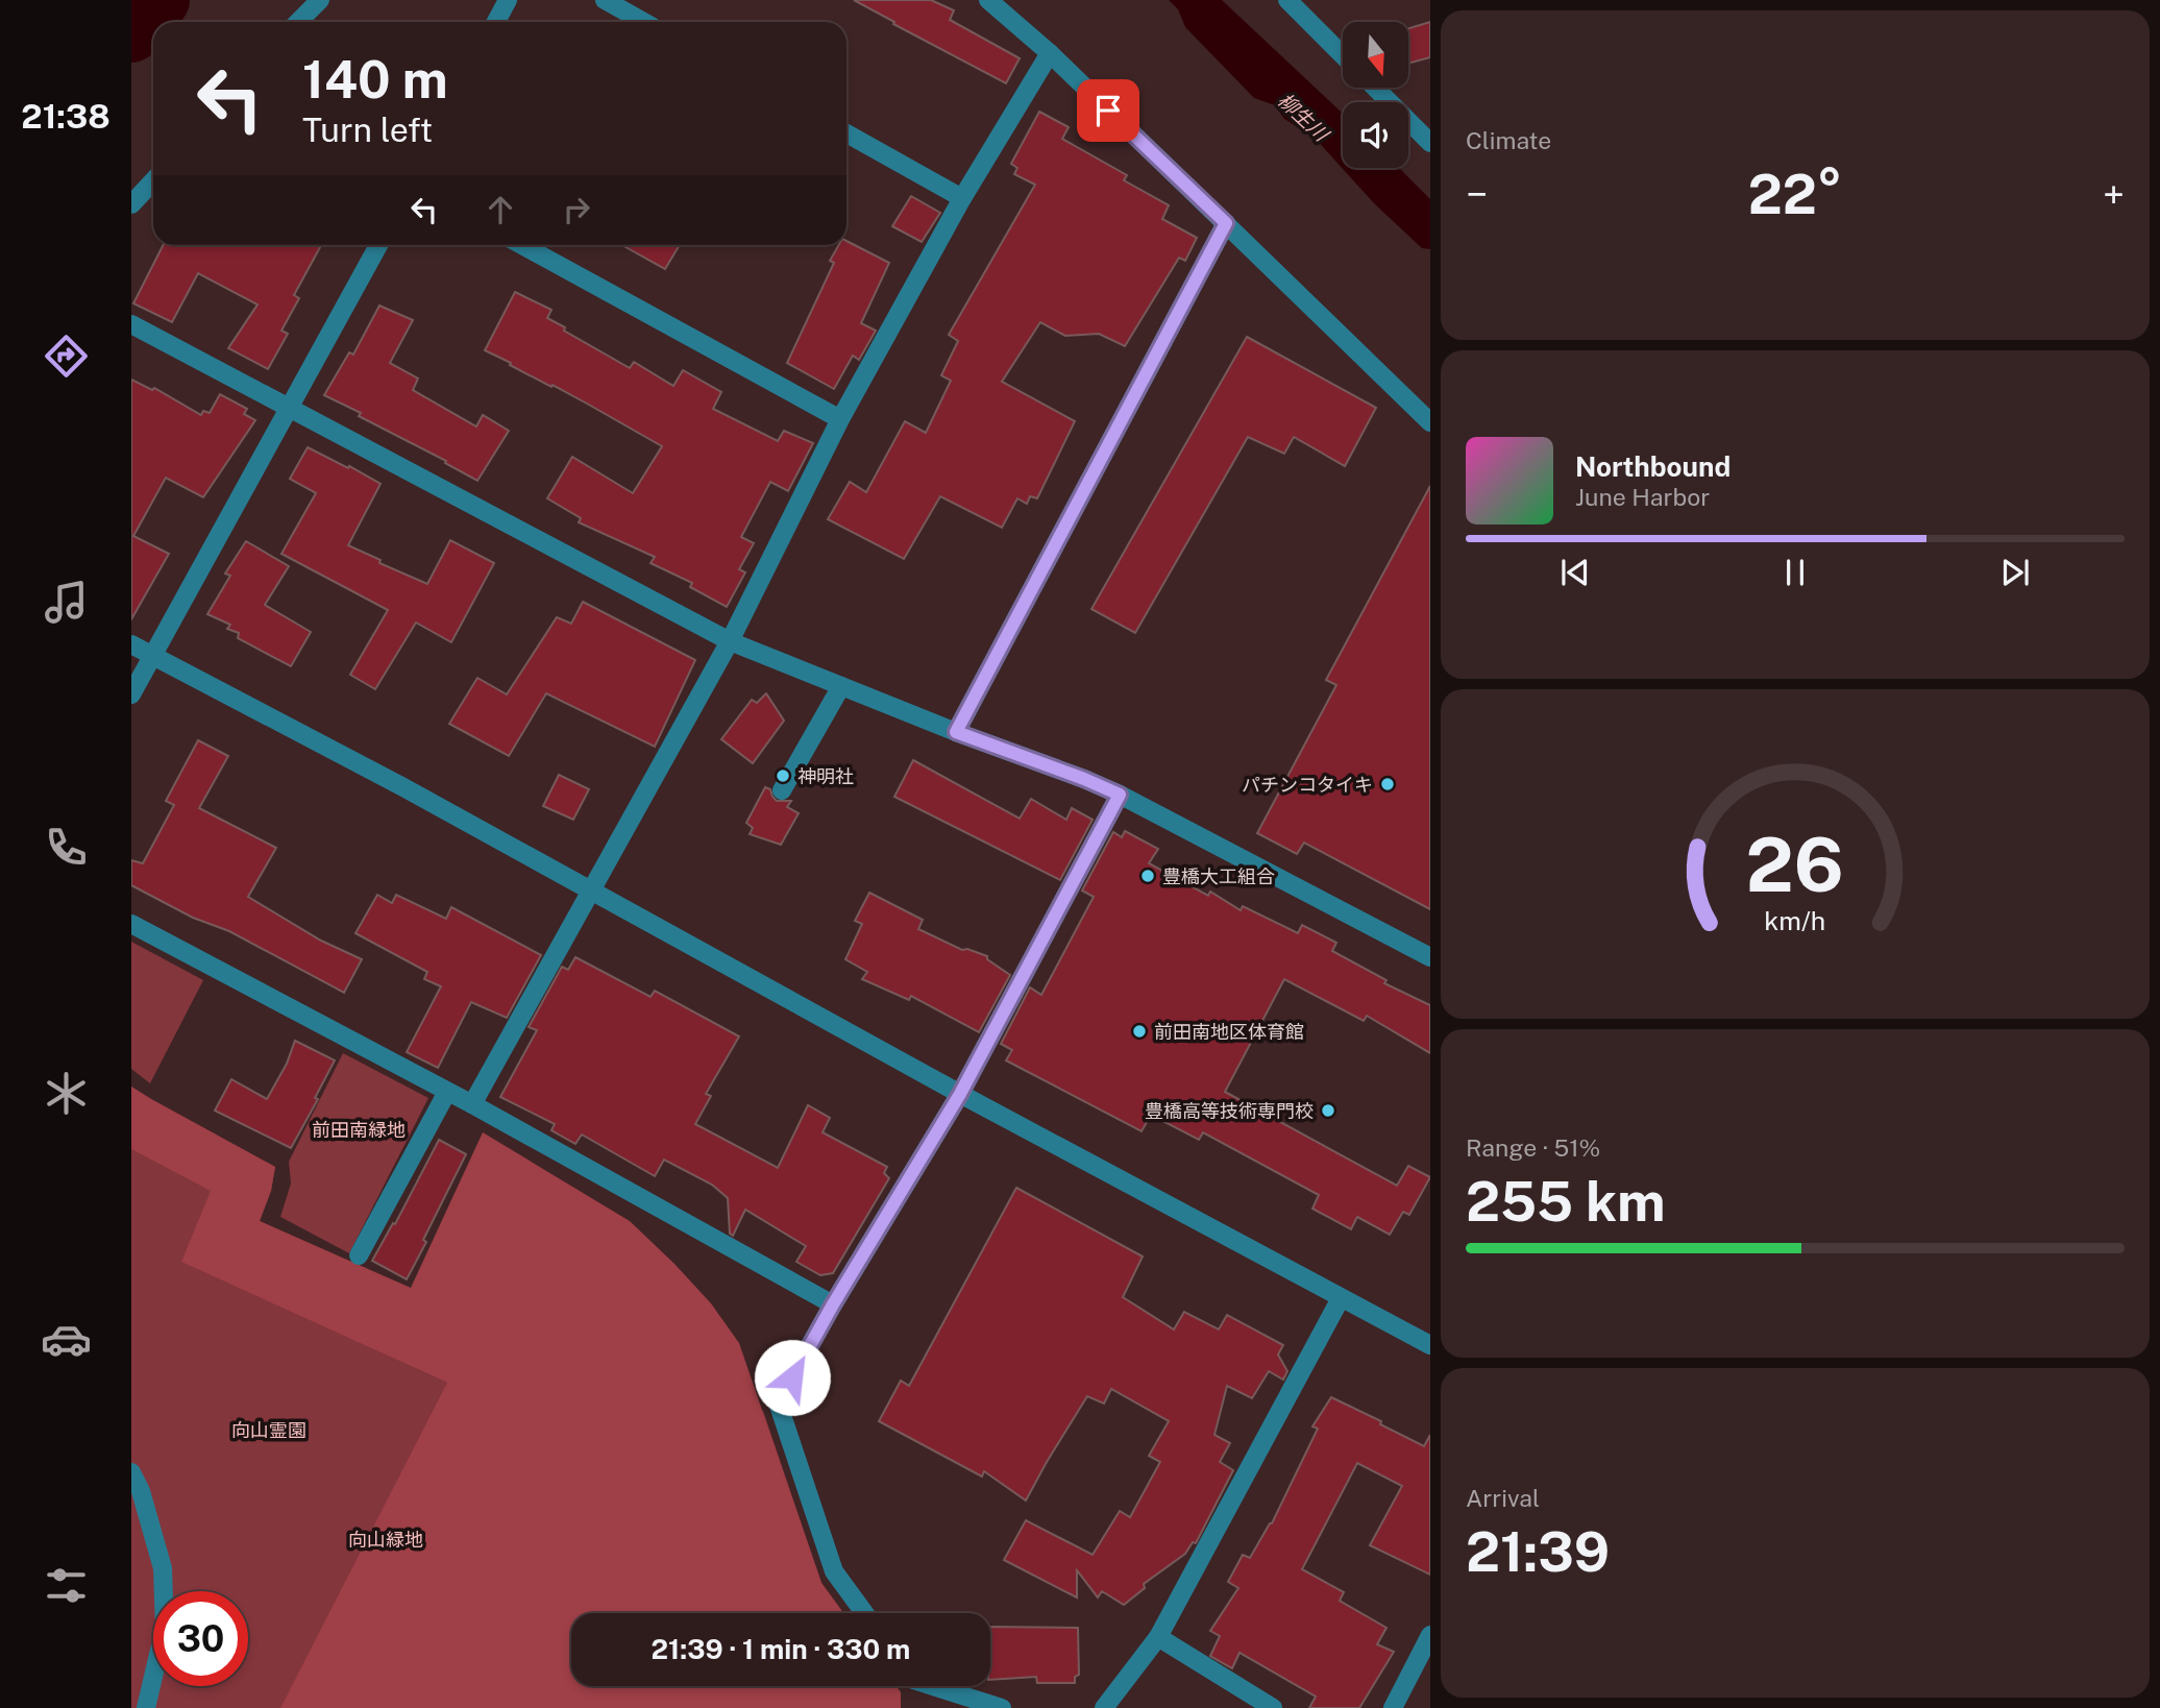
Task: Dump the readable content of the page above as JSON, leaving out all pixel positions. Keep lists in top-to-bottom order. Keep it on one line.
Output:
{"water":["柳生川"],"parks":["前田南緑地","向山霊園","向山緑地"],"places":["神明社","パチンコタイキ","豊橋大工組合","前田南地区体育館","豊橋高等技術専門校"],"north":"bottom","page":{"tabs":"21:38","tile":["Climate",["Range · 51%","255 km"],["Arrival","21:39"]],"turn":["140 m","Turn left"],"heat":["−","22°","+"],"song":["Northbound","June Harbor"],"limit":"30","trip":"21:39 · 1 min · 330 m","gauge":["26","km/h"]}}
